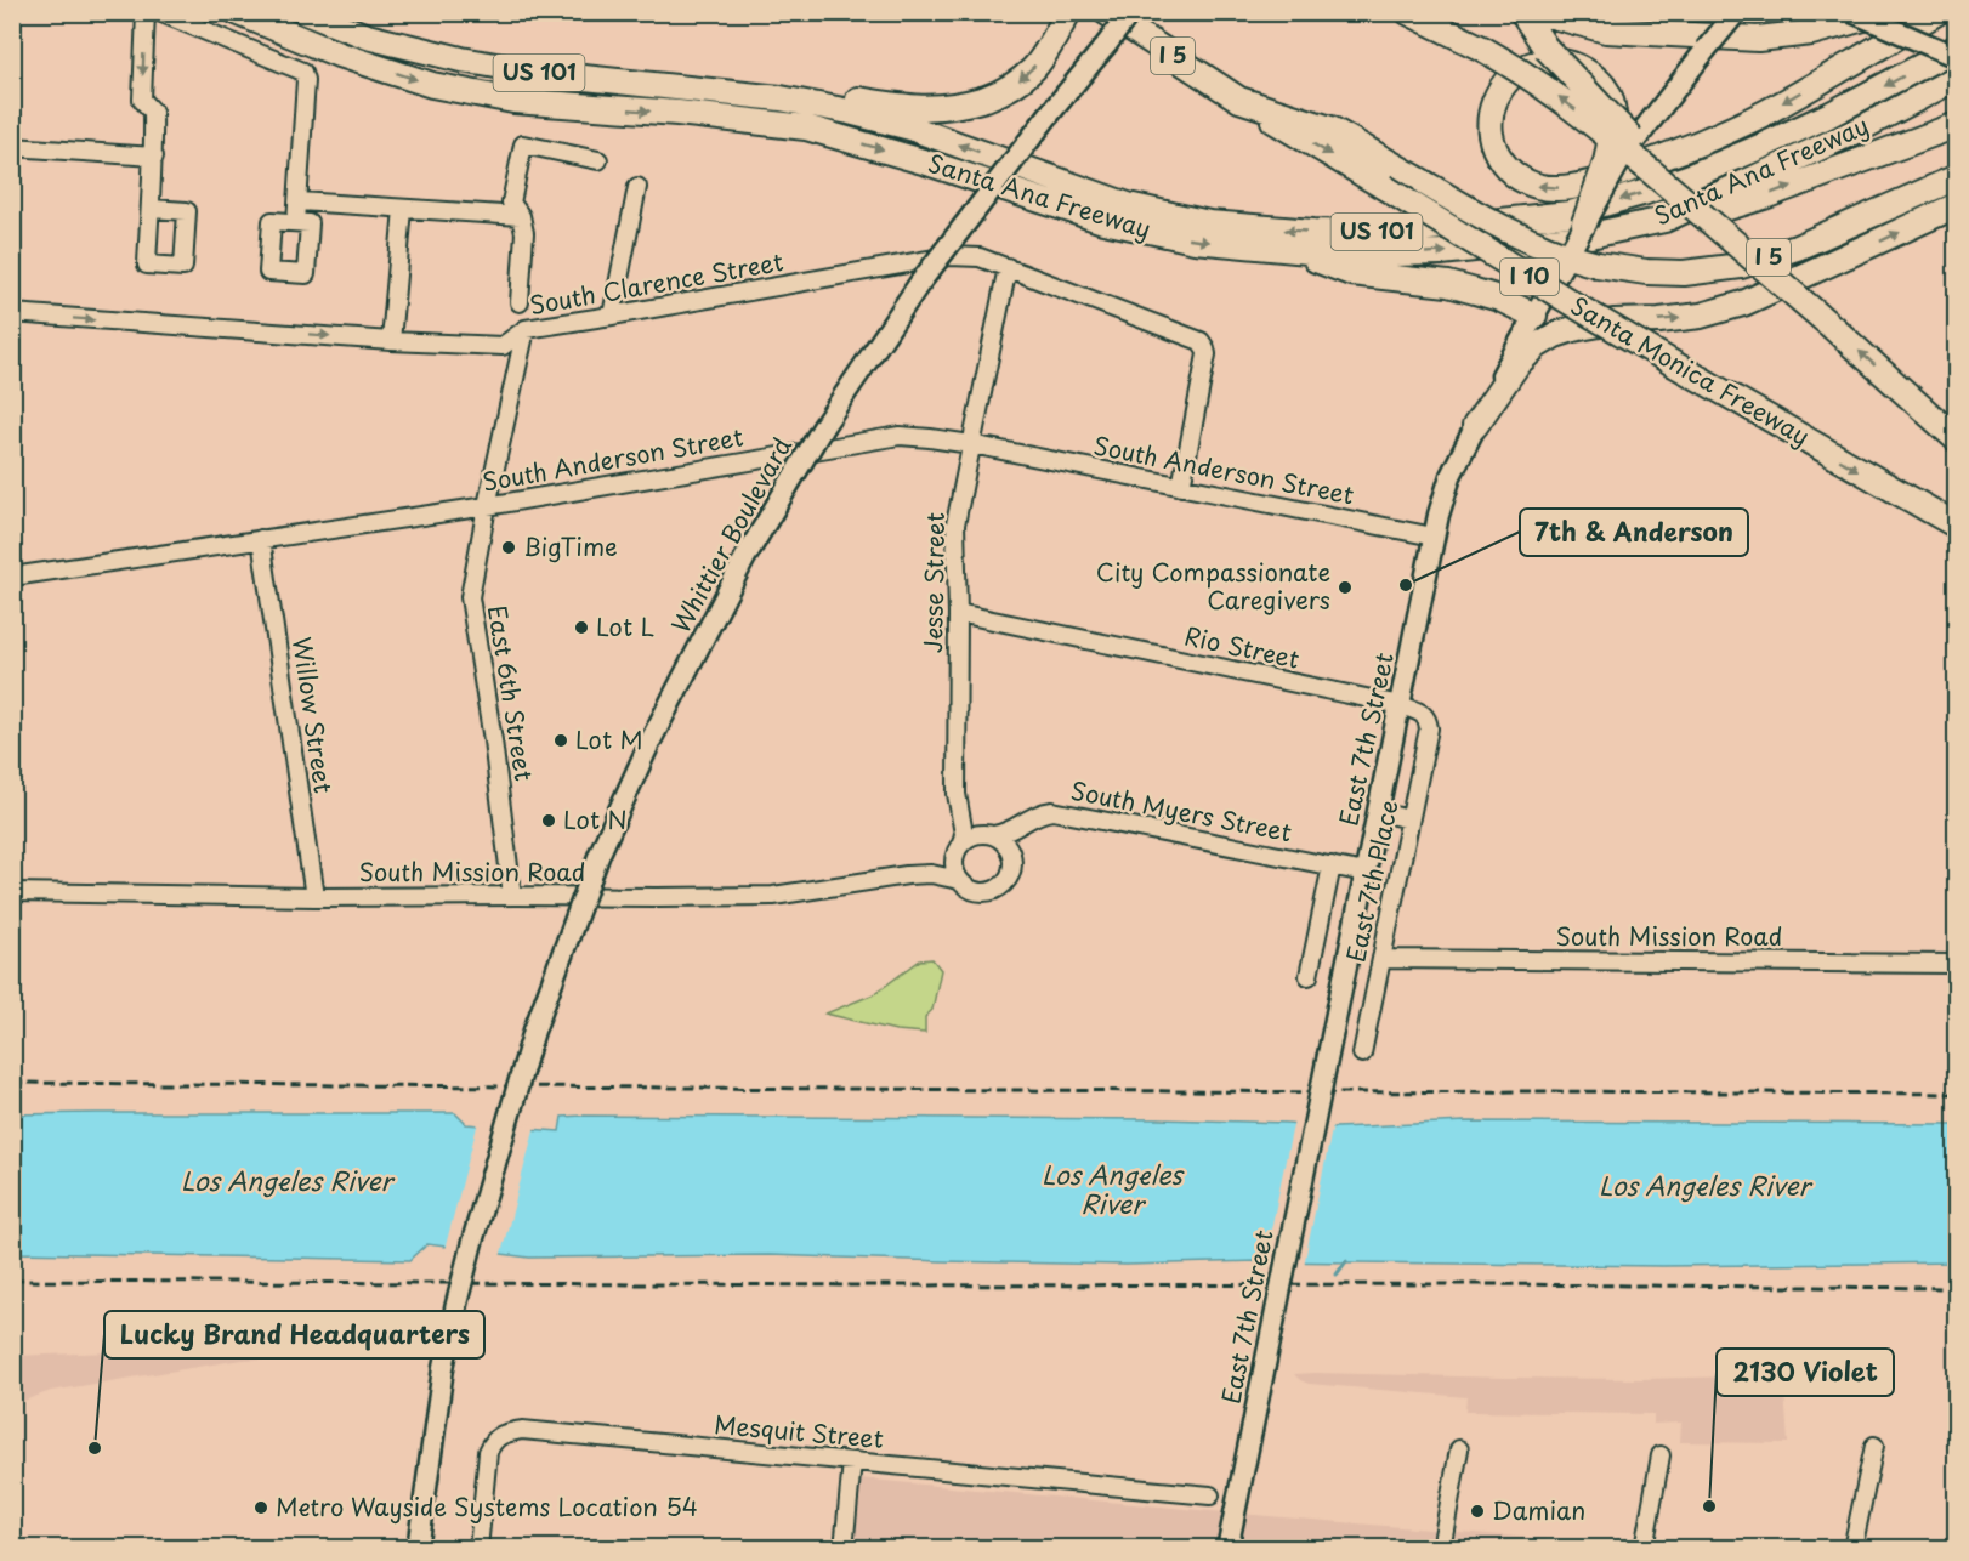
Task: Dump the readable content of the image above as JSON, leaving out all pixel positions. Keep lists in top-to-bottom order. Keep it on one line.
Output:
{"streets":{"highway":["I 5","US 101","Santa Ana Freeway","I 10","Santa Monica Freeway"],"main road":["Whittier Boulevard","East 7th Street"],"street":["South Clarence Street","South Anderson Street","Jesse Street","Rio Street","East 6th Street","Willow Street","South Myers Street","South Mission Road","East 7th Place","Mesquit Street"]},"crossings":[["I 5","Santa Monica Freeway"],["South Clarence Street","South Anderson Street"],["South Clarence Street","Jesse Street"],["South Clarence Street","East 6th Street"],["South Anderson Street","Jesse Street"],["South Anderson Street","East 6th Street"],["South Anderson Street","Willow Street"],["South Anderson Street","East 7th Street"],["Jesse Street","Rio Street"],["Jesse Street","South Myers Street"],["Jesse Street","South Mission Road"],["Rio Street","East 7th Street"],["Rio Street","East 7th Place"],["East 6th Street","South Mission Road"],["Willow Street","South Mission Road"],["East 7th Street","South Myers Street"],["South Myers Street","South Mission Road"],["South Mission Road","East 7th Place"]],"water":["Los Angeles River"],"places":["BigTime","7th & Anderson","City Compassionate Caregivers","Lot L","Lot M","Lot N","Lucky Brand Headquarters","2130 Violet","Metro Wayside Systems Location 54","Damian"]}
